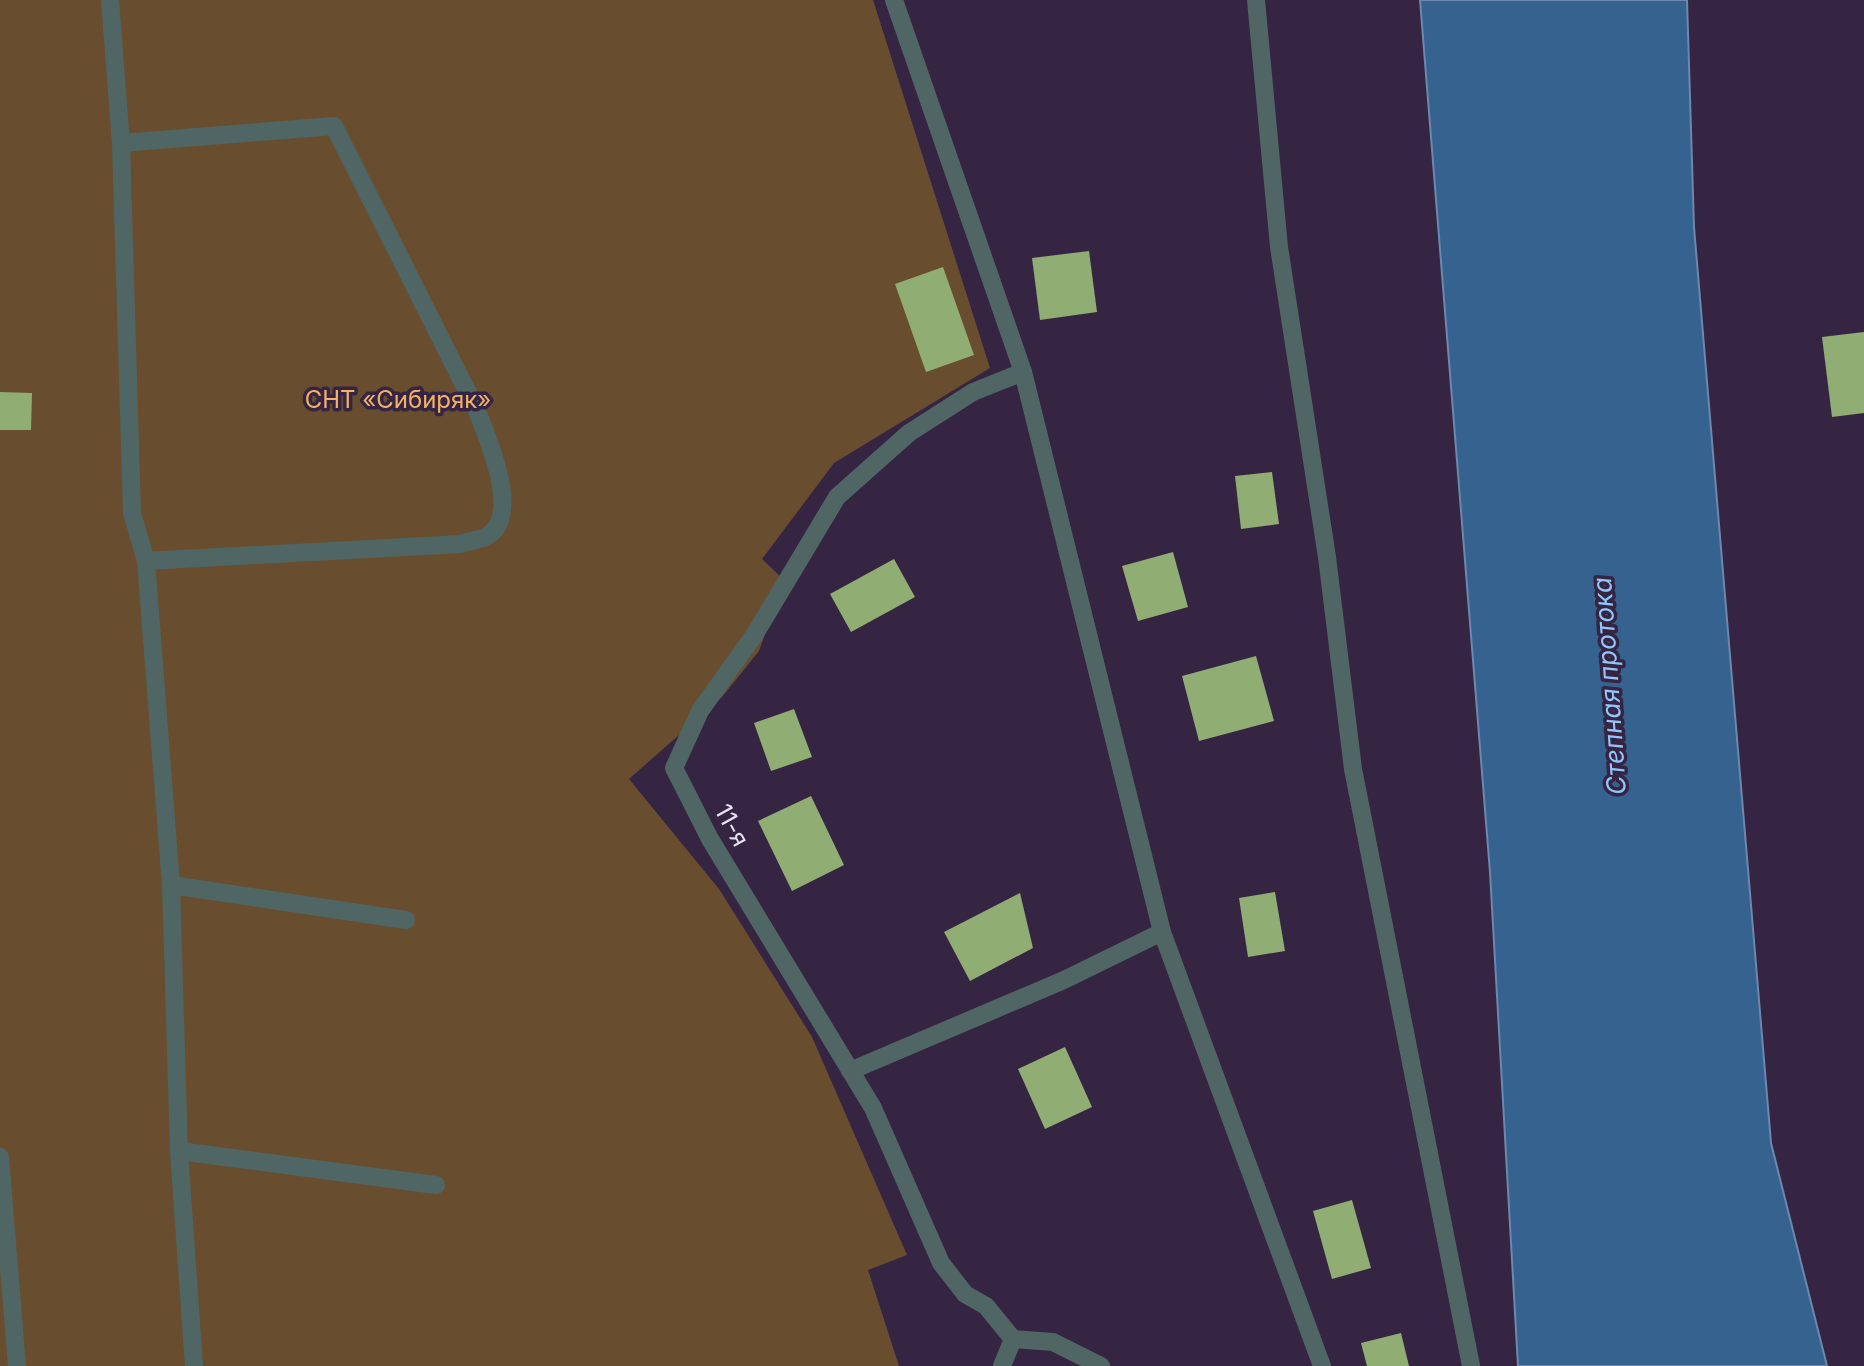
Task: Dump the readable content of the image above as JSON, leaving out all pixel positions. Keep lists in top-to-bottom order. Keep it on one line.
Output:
{"streets":{"street":["11-я"]},"water":["Степная протока"],"parks":["СНТ «Сибиряк»"]}
